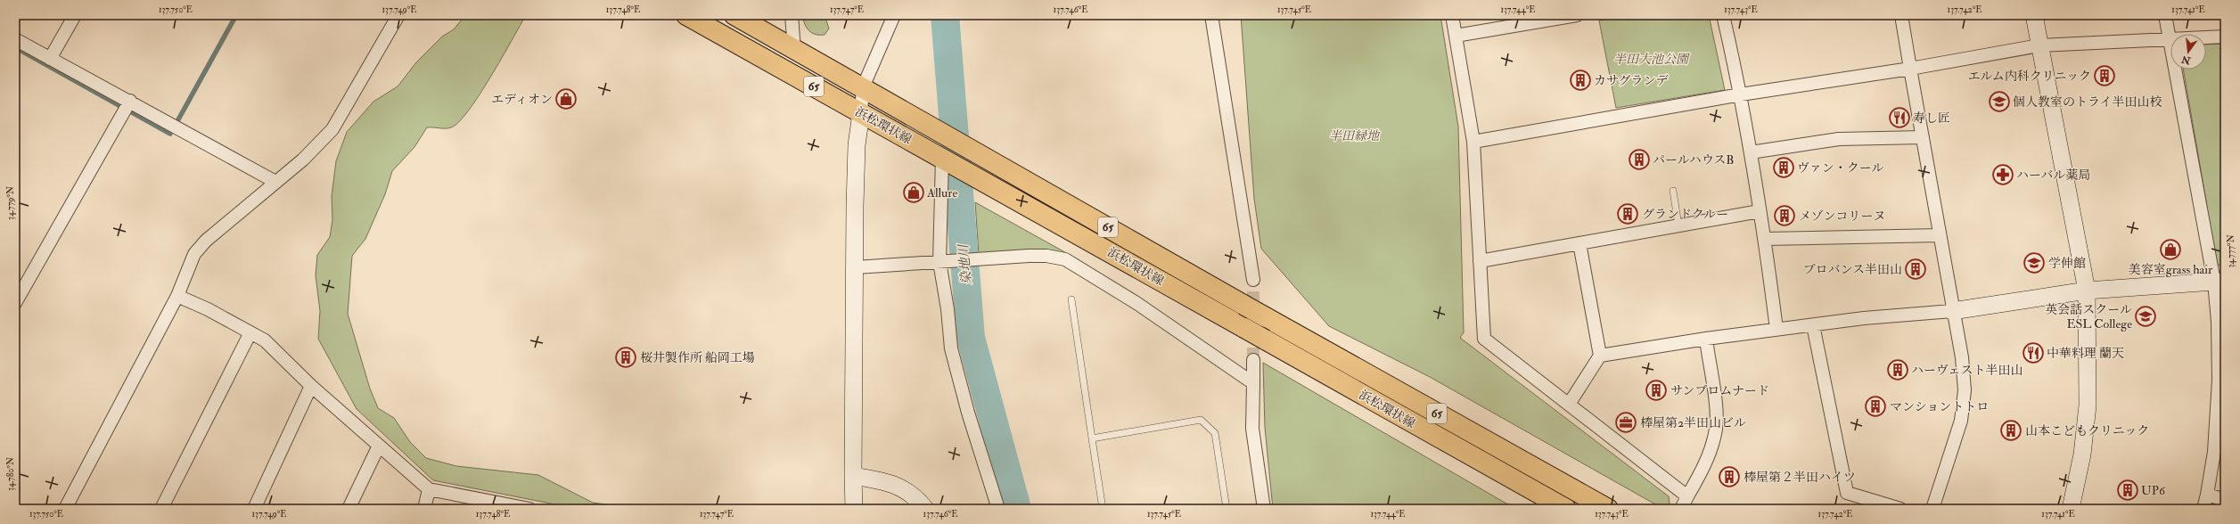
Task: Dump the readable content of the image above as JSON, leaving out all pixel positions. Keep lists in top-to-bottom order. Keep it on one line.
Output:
{"streets":{"main road":["65","浜松環状線"]},"water":["染地川"],"parks":["半田大池公園","半田緑地"],"places":{"building":["エルム内科クリニック","カサグランデ","パールハウスB","ヴァン・クール","グランドクルー","メゾンコリーヌ","プロバンス半田山","桜井製作所 船岡工場","ハーヴェスト半田山","サンプロムナード","マンショントトロ","山本こどもクリニック","棒屋第２半田ハイツ","UP6"],"shop":["エディオン","Allure","美容室grass hair"],"school or university":["個人教室のトライ半田山校","学伸館","英会話スクール ESL College"],"restaurant":["寿し匠","中華料理 蘭天"],"pharmacy":["ハーバル薬局"],"office":["棒屋第2半田山ビル"]},"north":"bottom","coordinates":["137.750°E","137.749°E","137.748°E","137.747°E","137.746°E","137.745°E","137.744°E","137.743°E","137.742°E","137.741°E","34.779°N","34.777°N","34.780°N"]}
